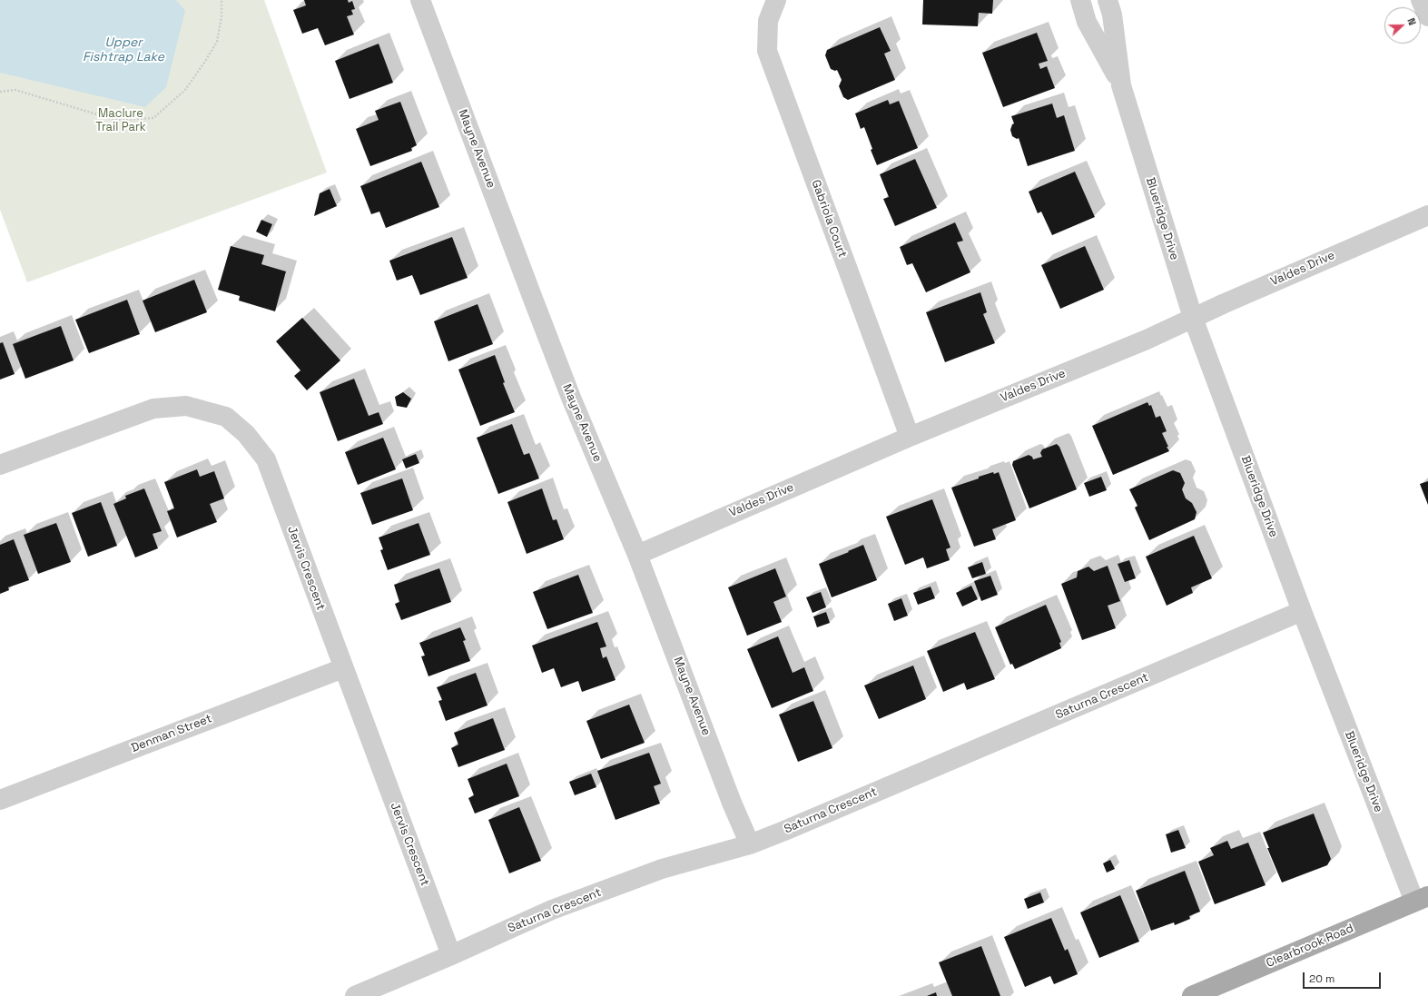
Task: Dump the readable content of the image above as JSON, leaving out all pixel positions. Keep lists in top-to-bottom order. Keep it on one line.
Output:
{"streets":{"main road":["Clearbrook Road"],"street":["Mayne Avenue","Gabriola Court","Blueridge Drive","Valdes Drive","Jervis Crescent","Saturna Crescent","Denman Street"]},"crossings":[["Mayne Avenue","Valdes Drive"],["Mayne Avenue","Saturna Crescent"],["Gabriola Court","Valdes Drive"],["Blueridge Drive","Valdes Drive"],["Blueridge Drive","Saturna Crescent"],["Blueridge Drive","Clearbrook Road"],["Jervis Crescent","Saturna Crescent"],["Jervis Crescent","Denman Street"]],"water":["Upper Fishtrap Lake"],"parks":["Maclure Trail Park"],"scale_bar":"20 m","north":"right"}
